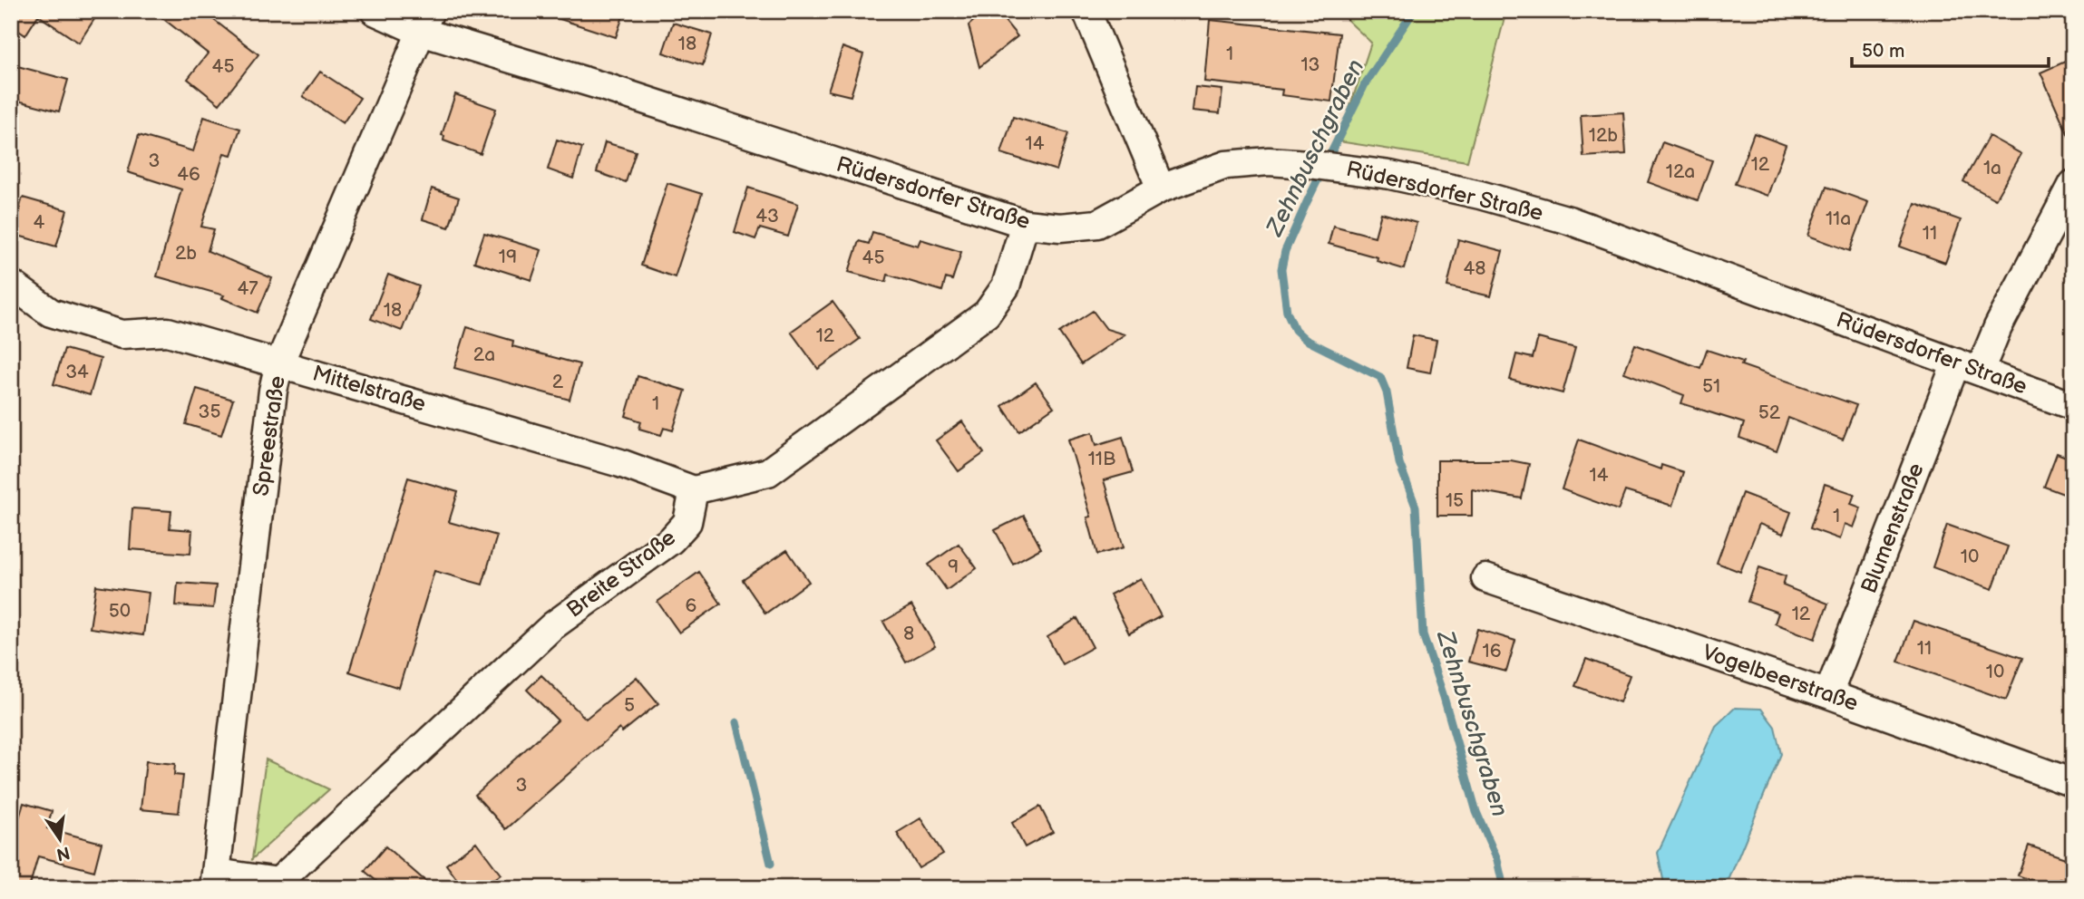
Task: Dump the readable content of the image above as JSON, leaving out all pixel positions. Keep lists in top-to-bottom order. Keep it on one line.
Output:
{"streets":{"street":["Rüdersdorfer Straße","Mittelstraße","Spreestraße","Blumenstraße","Breite Straße","Vogelbeerstraße"]},"crossings":[["Rüdersdorfer Straße","Spreestraße"],["Rüdersdorfer Straße","Blumenstraße"],["Mittelstraße","Spreestraße"],["Mittelstraße","Breite Straße"],["Spreestraße","Breite Straße"],["Blumenstraße","Vogelbeerstraße"]],"water":["Zehnbuschgraben"],"house_numbers":["18","1","13","45","12b","14","3","12","1a","12a","46","43","11a","4","11","2b","19","45","48","47","18","12","2a","34","2","51","1","35","52","11B","14","15","1","10","9","6","50","12","8","11","16","10","5","3"],"scale_bar":"50 m","north":"bottom"}
